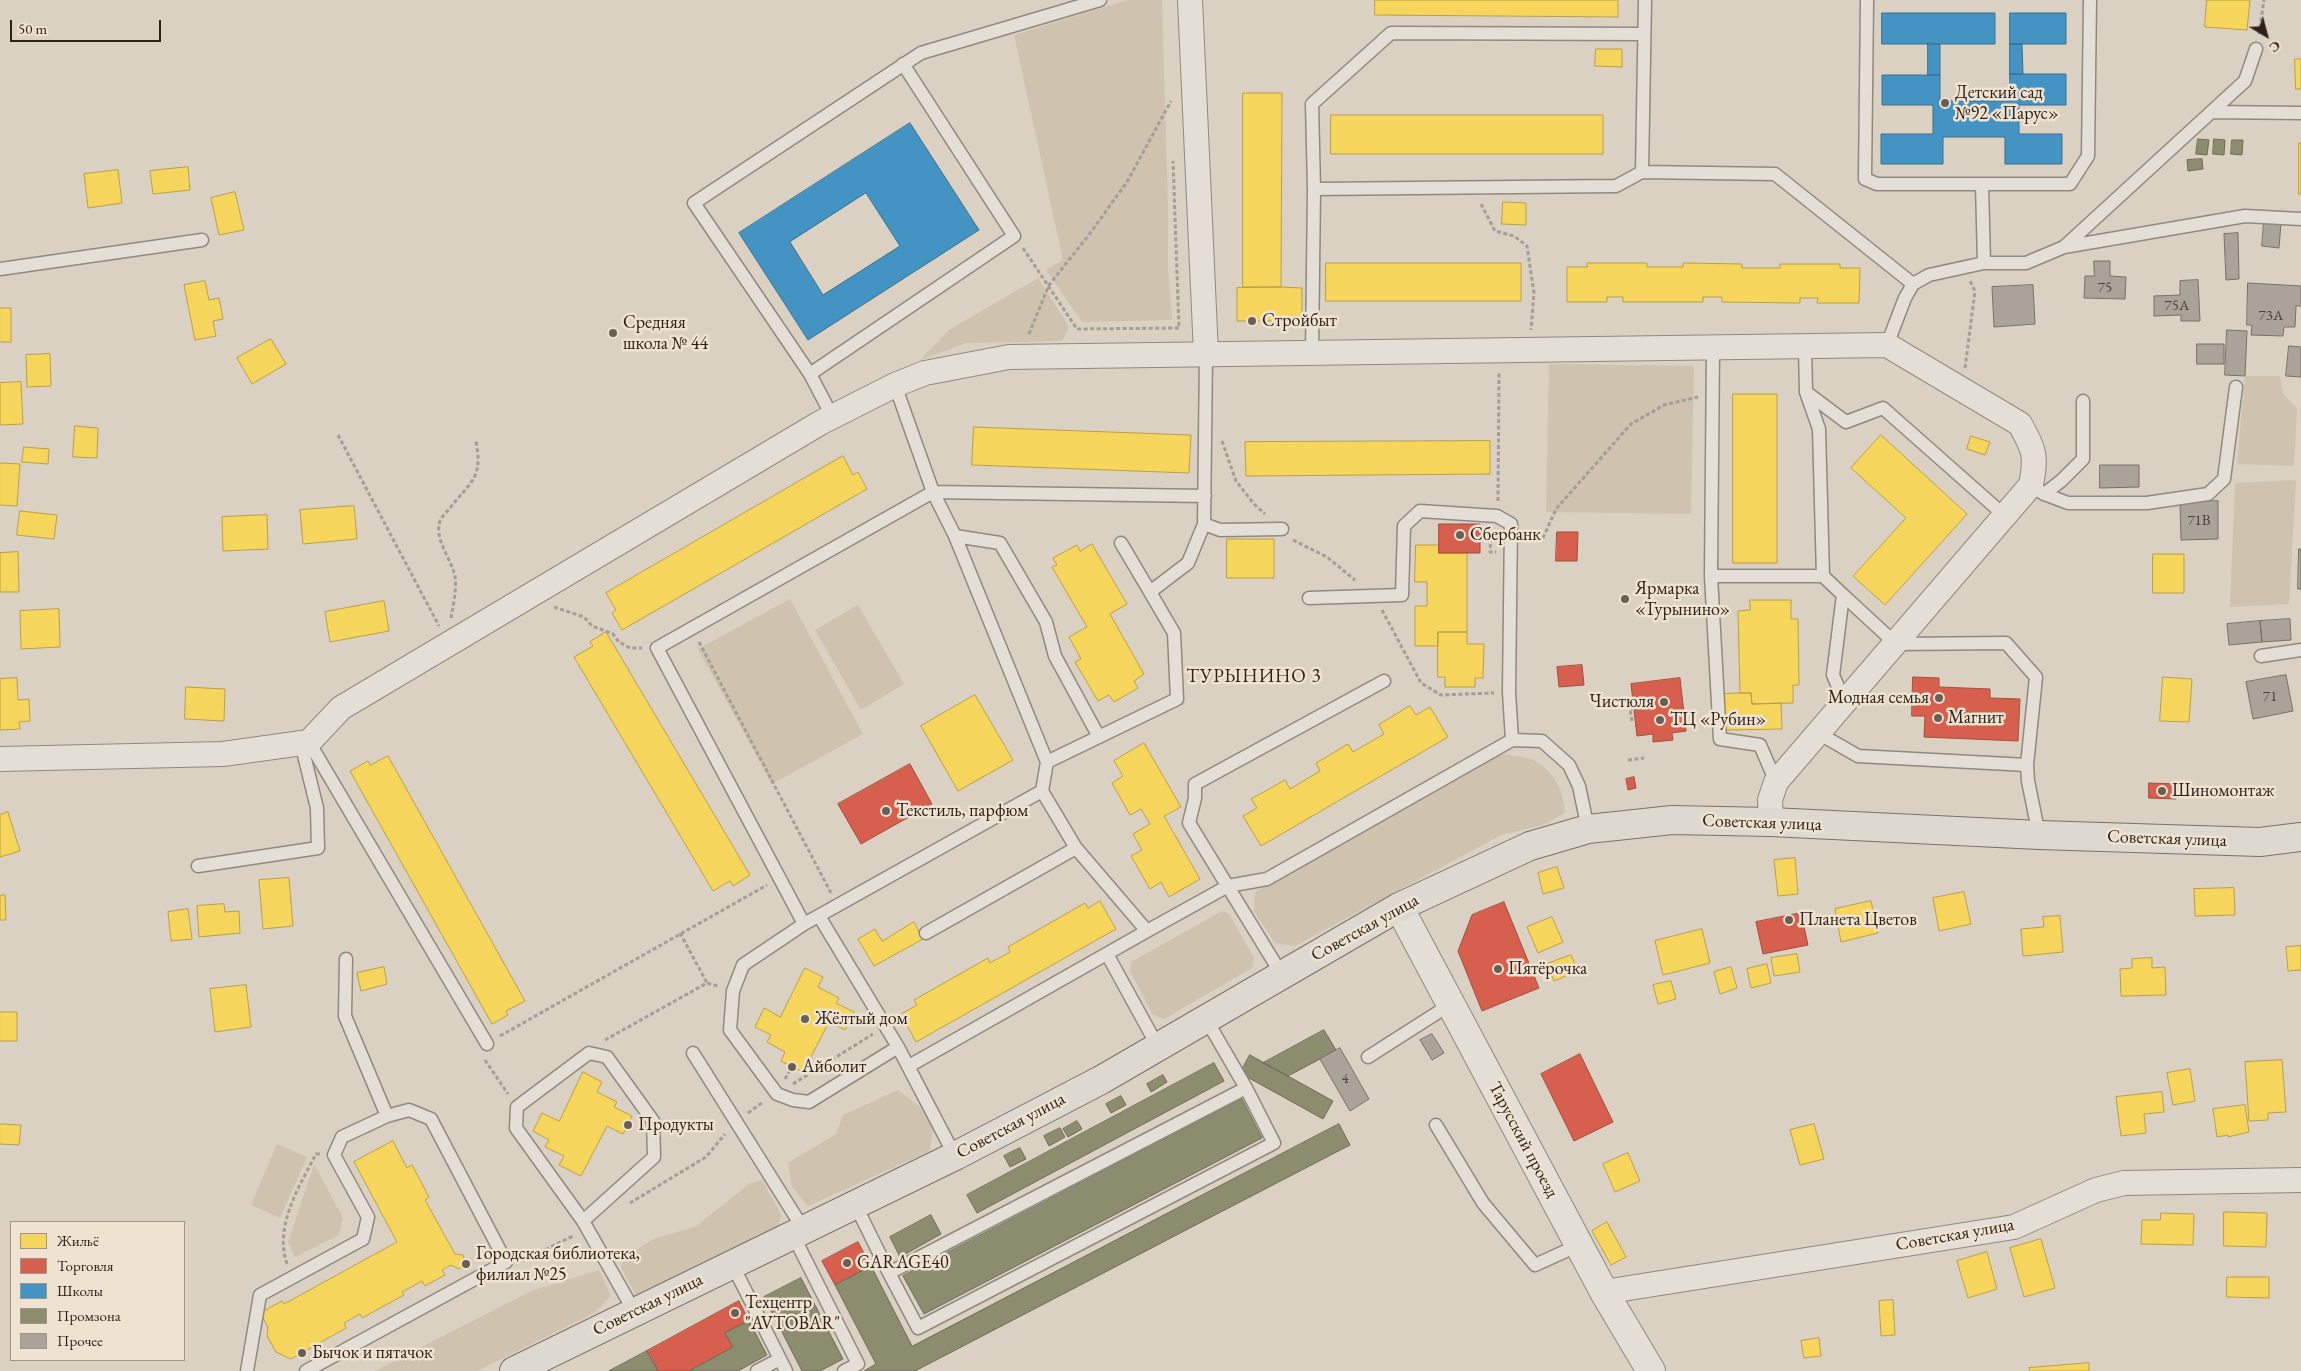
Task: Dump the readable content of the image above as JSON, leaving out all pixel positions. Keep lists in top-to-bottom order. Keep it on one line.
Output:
{"streets":{"main road":["Советская улица"],"street":["Тарусский проезд"]},"crossings":[["Советская улица","Тарусский проезд"]],"districts":["ТУРЫНИНО 3"],"places":["Детский сад №92 «Парус»","Стройбыт","Средняя школа № 44","Сбербанк","Ярмарка «Турынино»","Модная семья","Чистюля","Магнит","ТЦ «Рубин»","Шиномонтаж","Текстиль, парфюм","Планета Цветов","Пятёрочка","Жёлтый дом","Айболит","Продукты","GARAGE40","Городская библиотека, филиал №25","Техцентр \"AVTOBAR\"","Бычок и пятачок"],"house_numbers":["75","75А","73А","71В","71","4"],"legend":["Жильё","Торговля","Школы","Промзона","Прочее"],"scale_bar":"50 m","north":"bottom right"}
